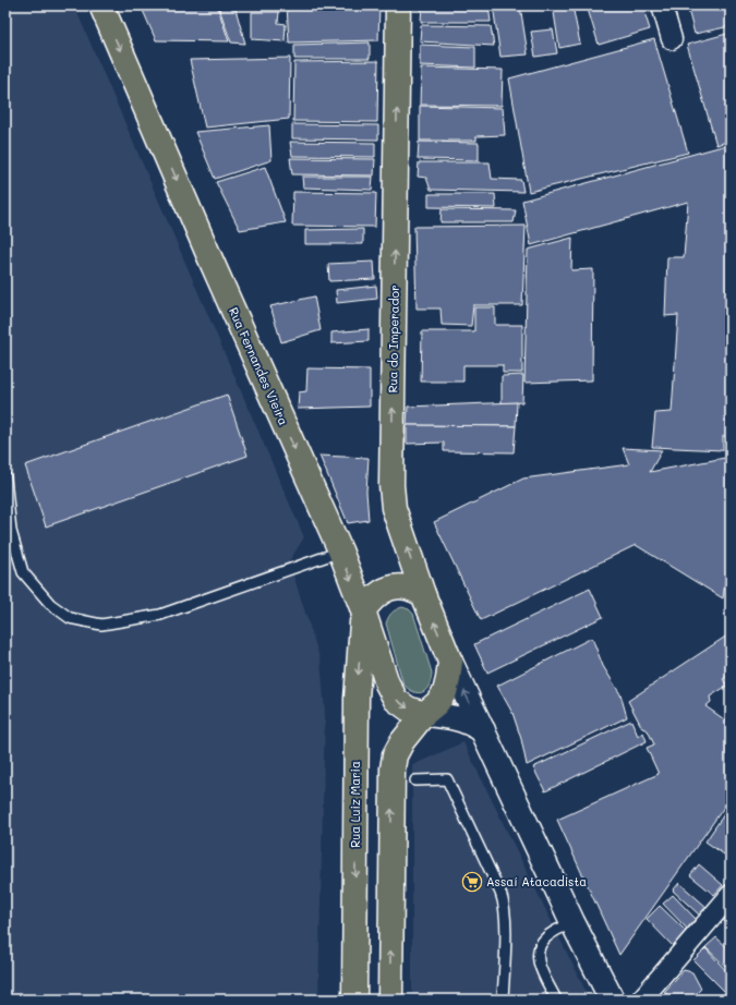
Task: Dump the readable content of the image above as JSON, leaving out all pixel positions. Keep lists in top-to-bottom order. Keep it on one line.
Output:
{"streets":{"main road":["Rua do Imperador","Rua Fernandes Vieira","Rua Luiz Maria"]},"crossings":[["Rua Fernandes Vieira","Rua Luiz Maria"]],"one_way":["Rua do Imperador","Rua Fernandes Vieira"],"places":{"supermarket":["Assaí Atacadista"]}}
